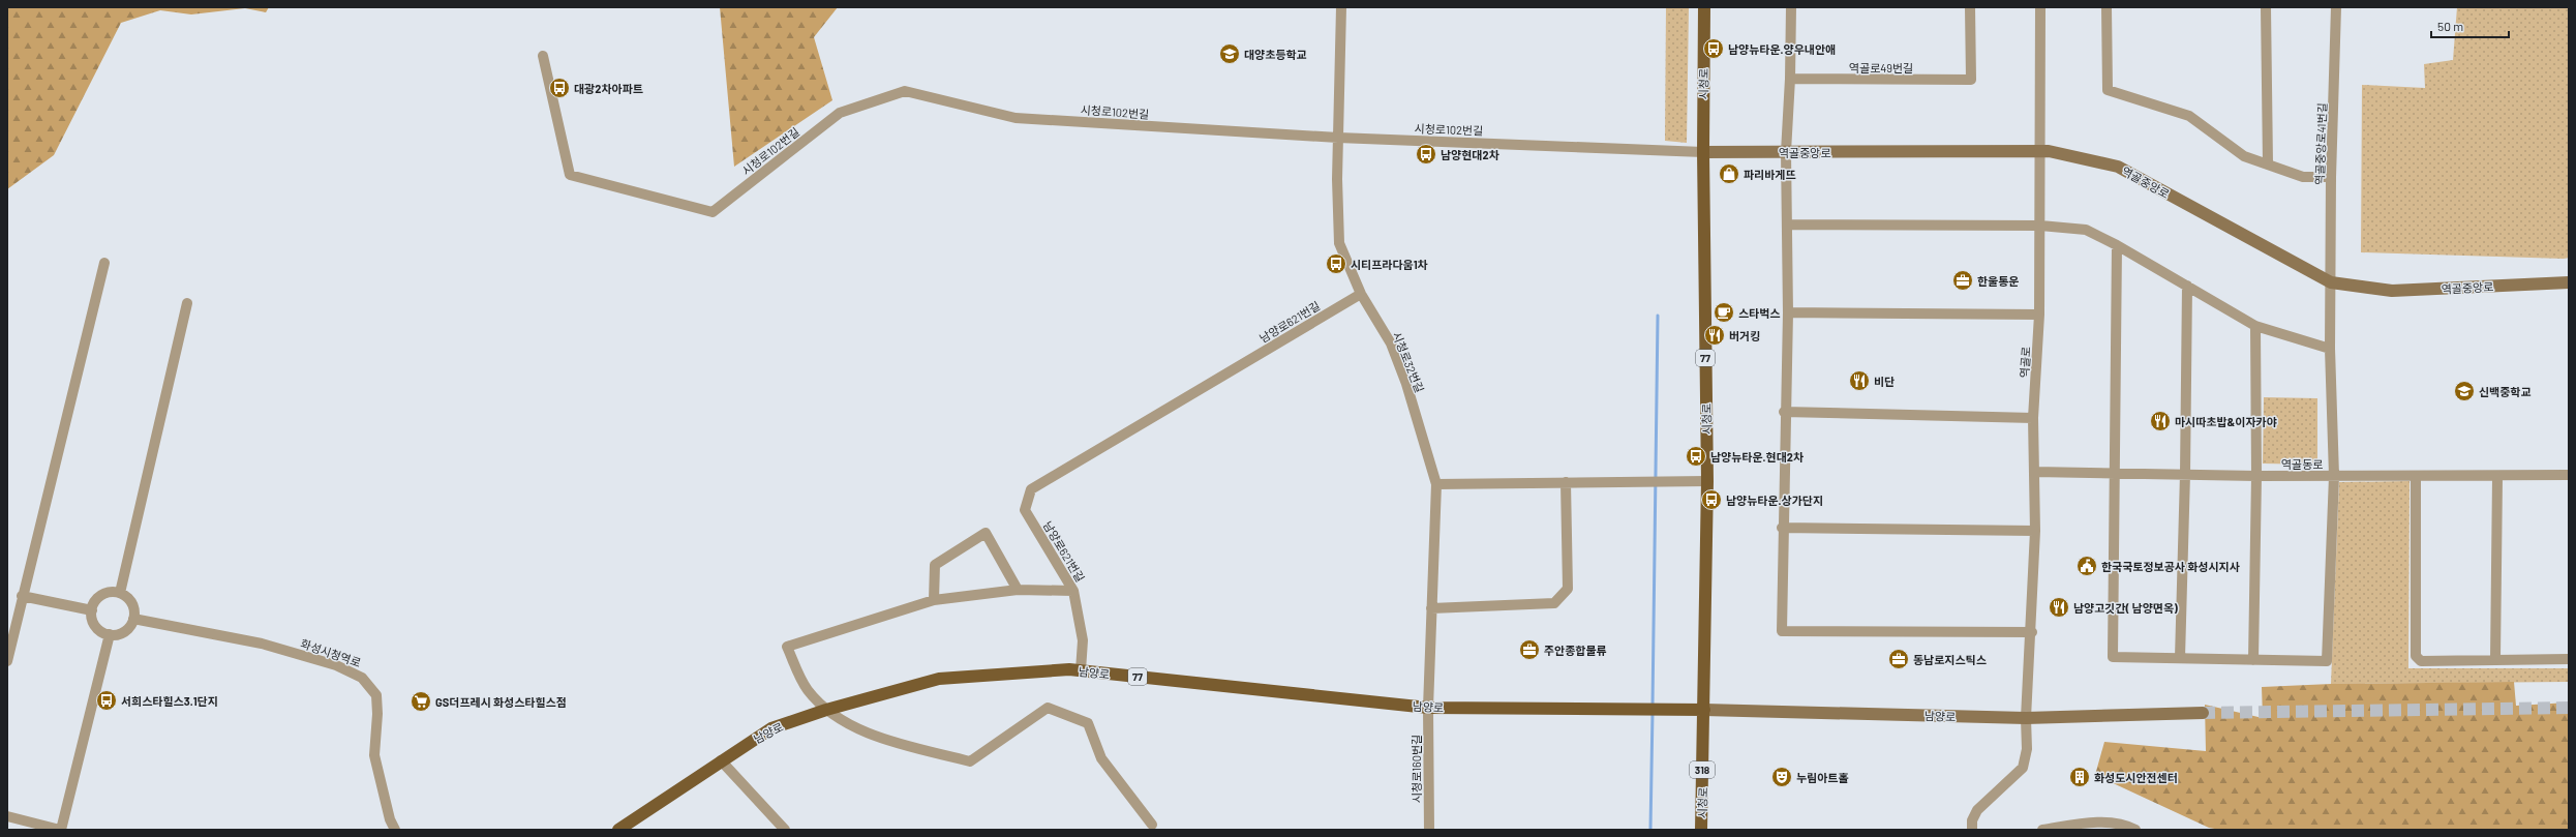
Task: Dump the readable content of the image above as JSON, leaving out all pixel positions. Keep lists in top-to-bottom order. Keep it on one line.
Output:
{"streets":{"main road":["시청로","77","남양로","318"],"street":["역골로49번길","시청로102번길","역골중앙로41번길","역골중앙로","남양로621번길","시청로32번길","역골로","역골동로","화성시청역로","시청로160번길"]},"crossings":[["시청로","시청로102번길"],["시청로","역골중앙로"],["시청로","남양로"],["시청로102번길","역골중앙로"],["시청로102번길","시청로32번길"],["역골중앙로41번길","역골중앙로"],["역골중앙로41번길","역골동로"],["역골중앙로","역골로"],["남양로621번길","시청로32번길"],["시청로32번길","남양로"],["시청로32번길","시청로160번길"],["역골로","역골동로"],["역골로","남양로"],["남양로","시청로160번길"]],"places":{"bus stop":["남양뉴타운.양우내안애","대광2차아파트","남양현대2차","시티프라다움1차","남양뉴타운.현대2차","남양뉴타운.상가단지","서희스타힐스3.1단지"],"school or university":["대양초등학교","신백중학교"],"shop":["파리바게뜨"],"office":["한울통운","주안종합물류","동남로지스틱스"],"cafe":["스타벅스"],"restaurant":["버거킹","비단","마시따초밥&이자카야","남양고깃간( 남양면옥)"],"public building":["한국국토정보공사 화성시지사"],"supermarket":["GS더프레시 화성스타힐스점"],"theatre":["누림아트홀"],"building":["화성도시안전센터"]},"scale_bar":"50 m"}
